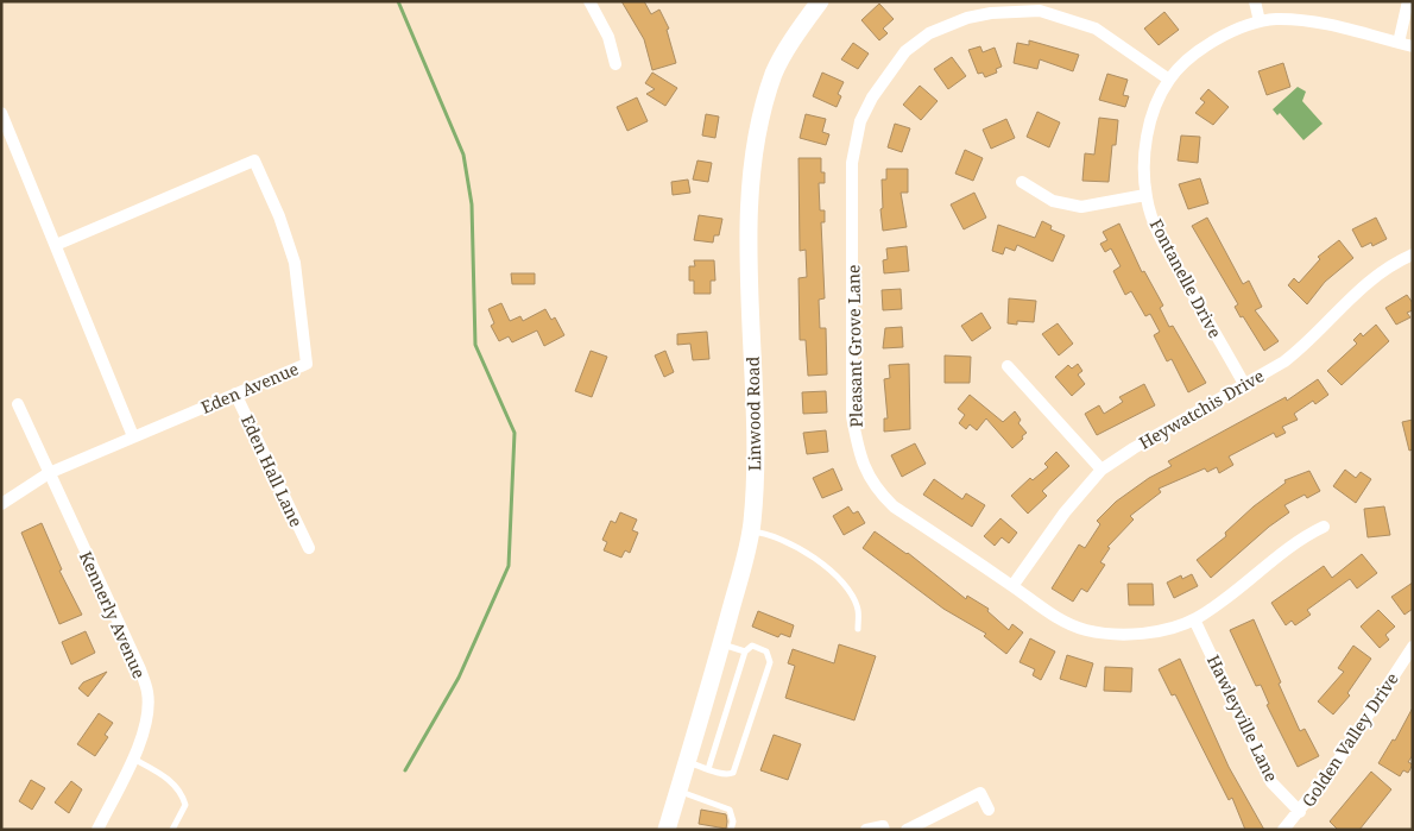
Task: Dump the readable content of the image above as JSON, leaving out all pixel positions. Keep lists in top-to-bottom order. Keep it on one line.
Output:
{"streets":{"street":["Fontanelle Drive","Pleasant Grove Lane","Eden Avenue","Heywatchis Drive","Linwood Road","Eden Hall Lane","Kennerly Avenue","Hawleyville Lane","Golden Valley Drive"]},"crossings":[["Fontanelle Drive","Pleasant Grove Lane"],["Fontanelle Drive","Heywatchis Drive"],["Pleasant Grove Lane","Heywatchis Drive"],["Pleasant Grove Lane","Hawleyville Lane"],["Eden Avenue","Eden Hall Lane"],["Eden Avenue","Kennerly Avenue"],["Hawleyville Lane","Golden Valley Drive"]]}
